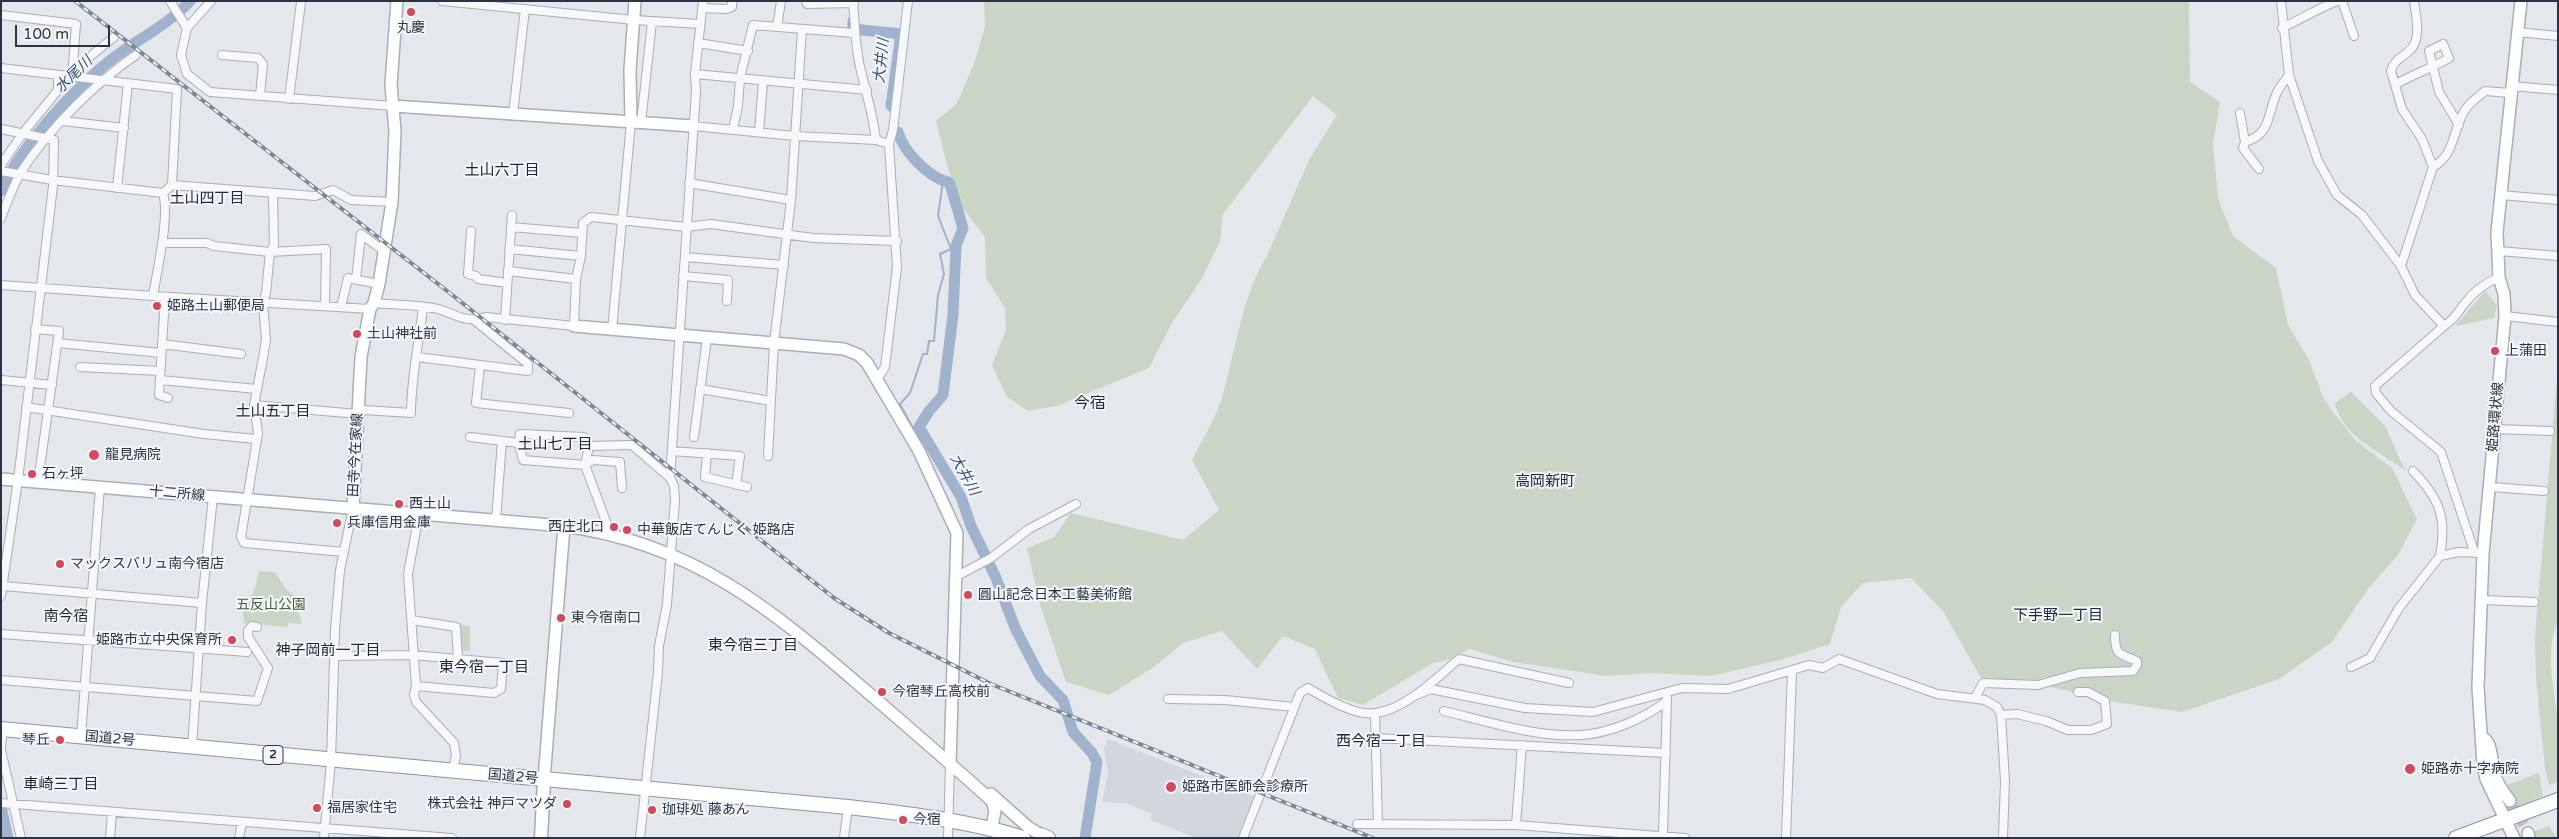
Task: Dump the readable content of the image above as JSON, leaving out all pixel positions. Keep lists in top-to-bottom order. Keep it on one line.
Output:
{"streets":{"highway":["国道2号","2"],"street":["姫路環状線","田寺今在家線","十二所線"]},"crossings":[["田寺今在家線","十二所線"]],"districts":["土山六丁目","土山四丁目","今宿","土山五丁目","土山七丁目","高岡新町","下手野一丁目","南今宿","東今宿三丁目","神子岡前一丁目","東今宿一丁目","西今宿一丁目","車崎三丁目"],"water":["大井川","水尾川"],"parks":["五反山公園"],"places":["丸慶","姫路土山郵便局","土山神社前","上蒲田","龍見病院","石ヶ坪","西土山","兵庫信用金庫","西庄北口","中華飯店てんじく 姫路店","マックスバリュ南今宿店","圓山記念日本工藝美術館","東今宿南口","姫路市立中央保育所","今宿琴丘高校前","琴丘","姫路赤十字病院","姫路市医師会診療所","株式会社 神戸マツダ","福居家住宅","珈琲処 藤あん","今宿"],"scale_bar":"100 m"}
